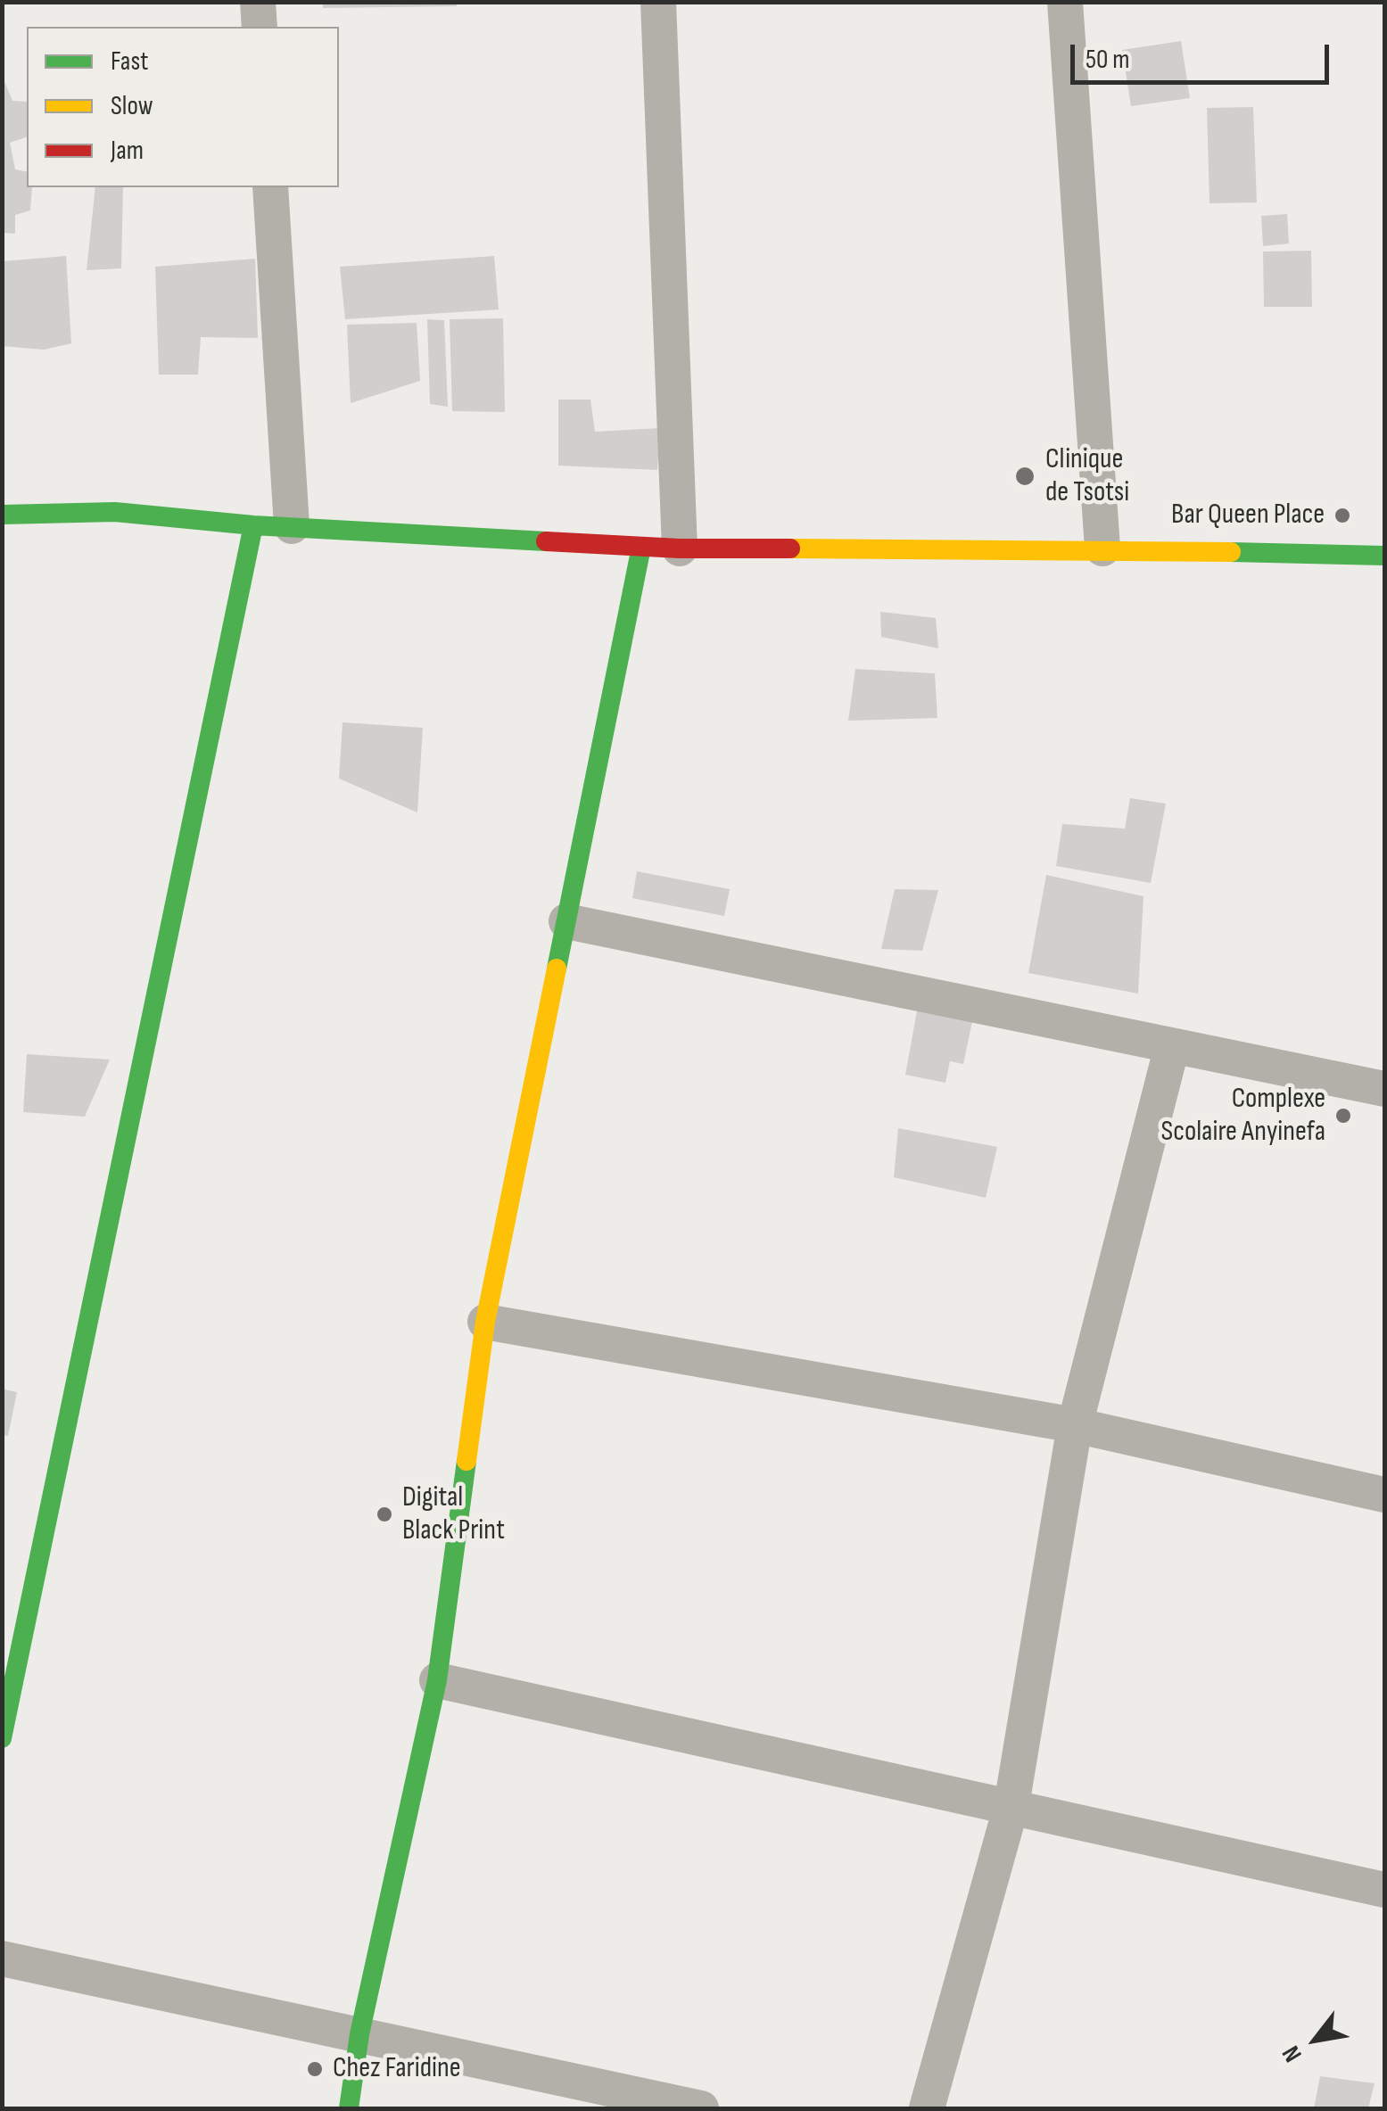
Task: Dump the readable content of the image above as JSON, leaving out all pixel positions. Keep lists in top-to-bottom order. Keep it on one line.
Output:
{"places":["Clinique de Tsotsi","Bar Queen Place","Complexe Scolaire Anyinefa","Digital Black Print","Chez Faridine"],"legend":["Fast","Slow","Jam"],"scale_bar":"50 m","north":"bottom left"}
